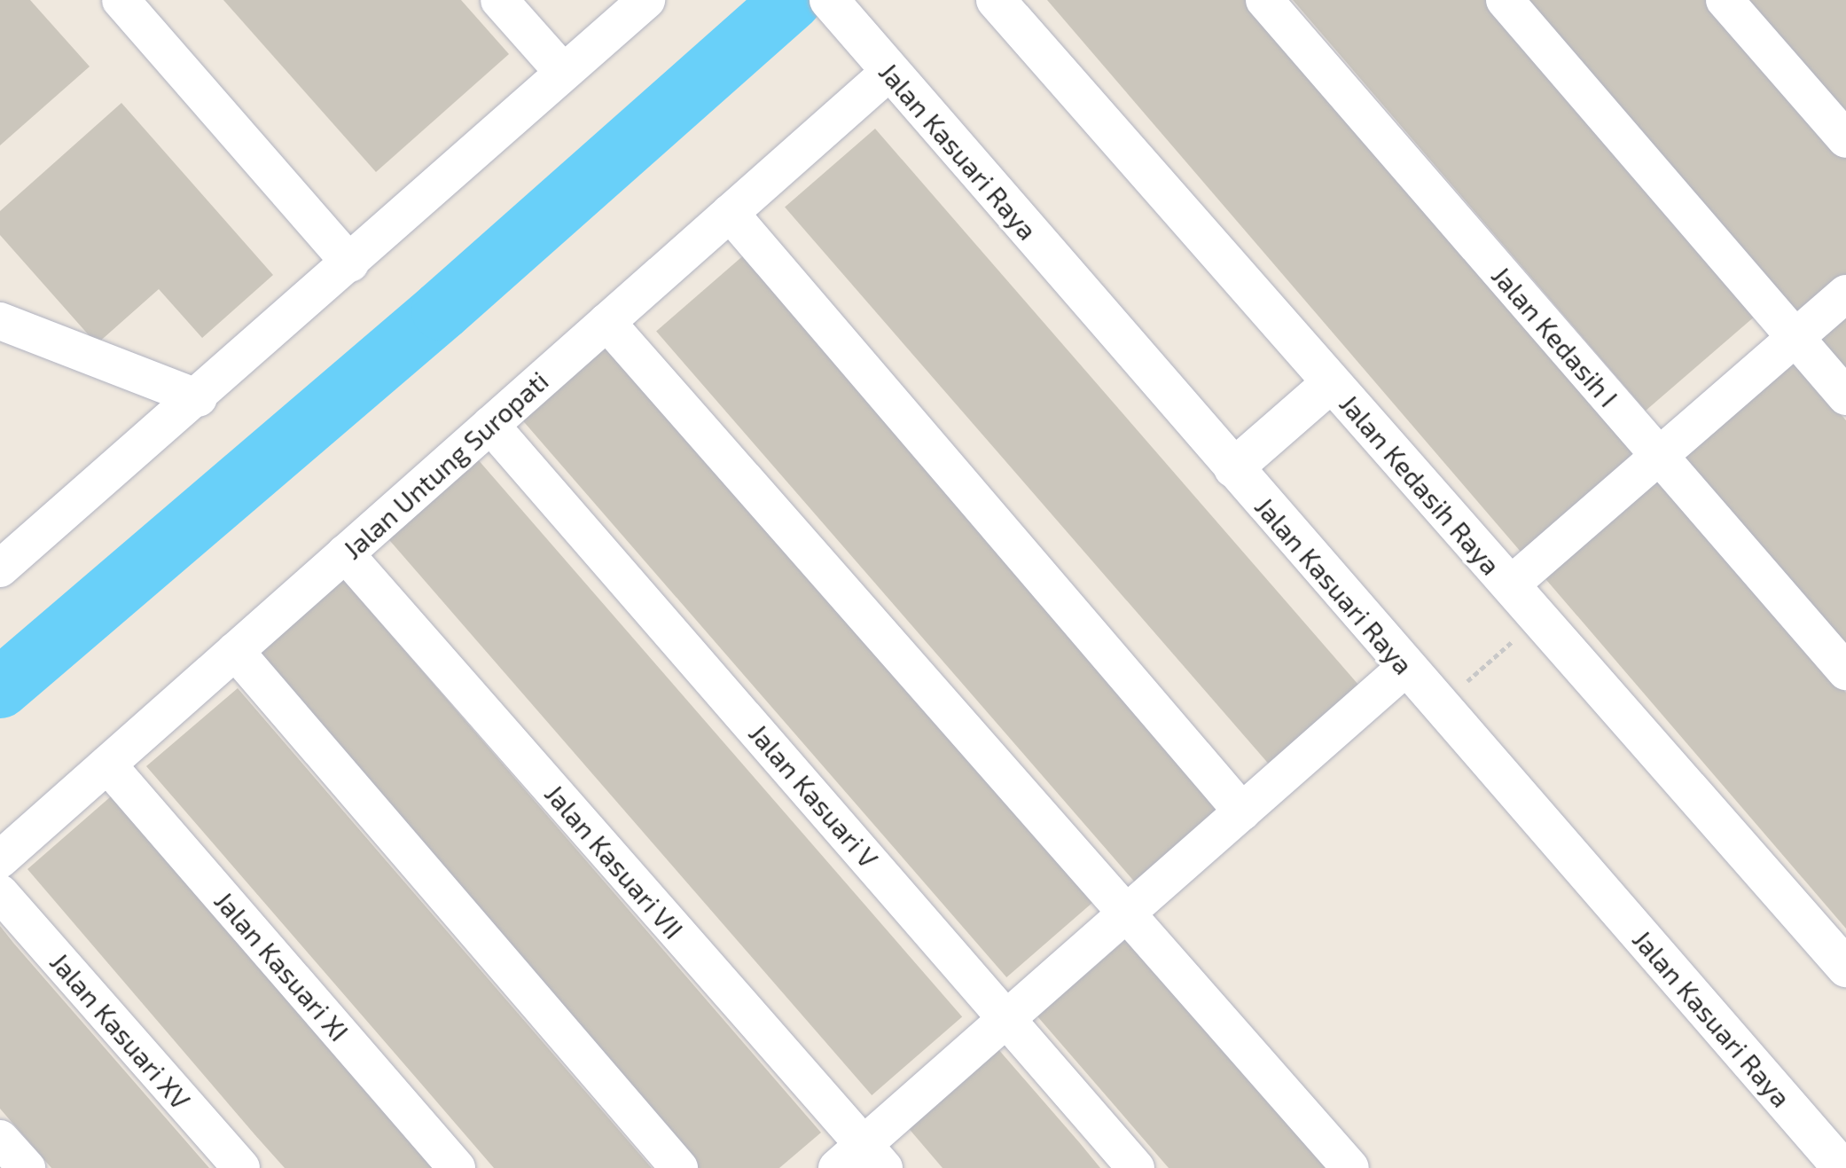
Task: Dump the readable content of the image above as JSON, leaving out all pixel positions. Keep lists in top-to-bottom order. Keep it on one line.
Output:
{"streets":{"main road":["Jalan Kasuari Raya","Jalan Kedasih Raya"],"street":["Jalan Kedasih I","Jalan Untung Suropati","Jalan Kasuari V","Jalan Kasuari VII","Jalan Kasuari XI","Jalan Kasuari XV"]},"crossings":[["Jalan Kasuari Raya","Jalan Untung Suropati"],["Jalan Untung Suropati","Jalan Kasuari V"],["Jalan Untung Suropati","Jalan Kasuari VII"],["Jalan Untung Suropati","Jalan Kasuari XI"]]}
